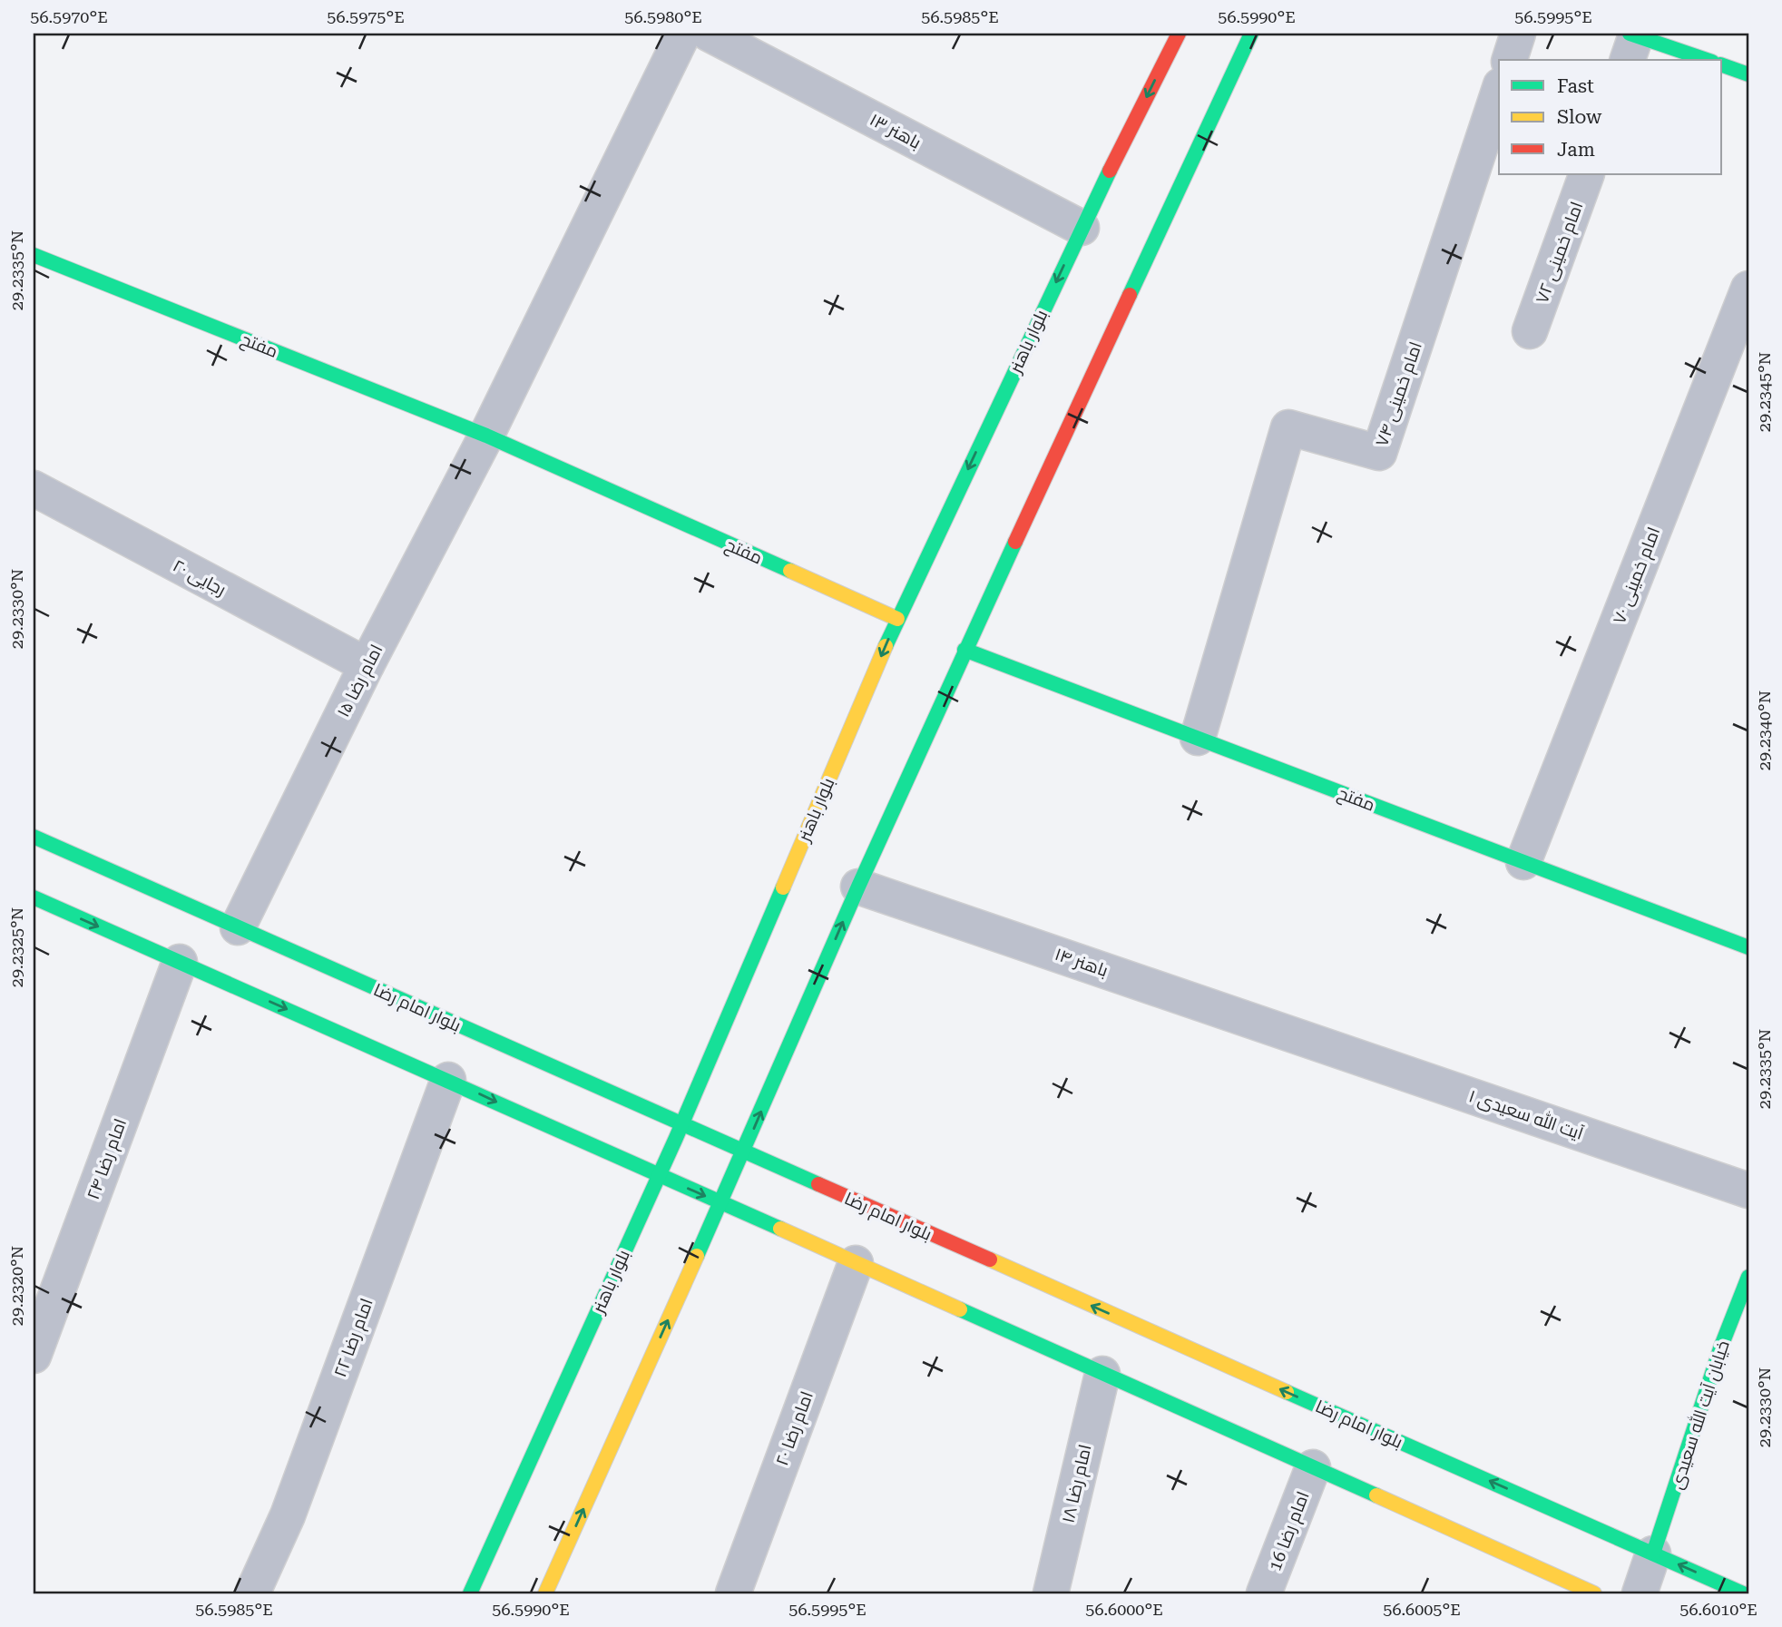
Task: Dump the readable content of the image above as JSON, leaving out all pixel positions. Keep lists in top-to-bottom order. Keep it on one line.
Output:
{"streets":{"main road":["بلوار باهنر","مفتح","بلوار امام رضا","خیابان آیت الله سعیدی"],"street":["باهنر ۱۳","امام خمینی ۷۲","امام خمینی ۷۴","امام خمینی ۷۰","رجایی ۲۰","امام رضا ۱۵","باهنر ۱۴","آیت الله سعیدی ۱","امام رضا ۲۴","امام رضا ۲۲","امام رضا ۲۰","امام رضا ۱۸","امام رضا 16"]},"crossings":[["باهنر ۱۳","بلوار باهنر"],["بلوار باهنر","مفتح"],["بلوار باهنر","بلوار امام رضا"],["مفتح","امام خمینی ۷۴"],["مفتح","امام خمینی ۷۰"],["مفتح","امام رضا ۱۵"],["رجایی ۲۰","امام رضا ۱۵"],["امام رضا ۱۵","بلوار امام رضا"],["باهنر ۱۴","آیت الله سعیدی ۱"],["بلوار امام رضا","خیابان آیت الله سعیدی"]],"legend":["Fast","Slow","Jam"],"coordinates":["56.5970°E","56.5975°E","56.5980°E","56.5985°E","56.5990°E","56.5995°E","29.2335°N","29.2345°N","29.2330°N","29.2340°N","29.2325°N","29.2320°N","56.6000°E","56.6005°E","56.6010°E"]}
